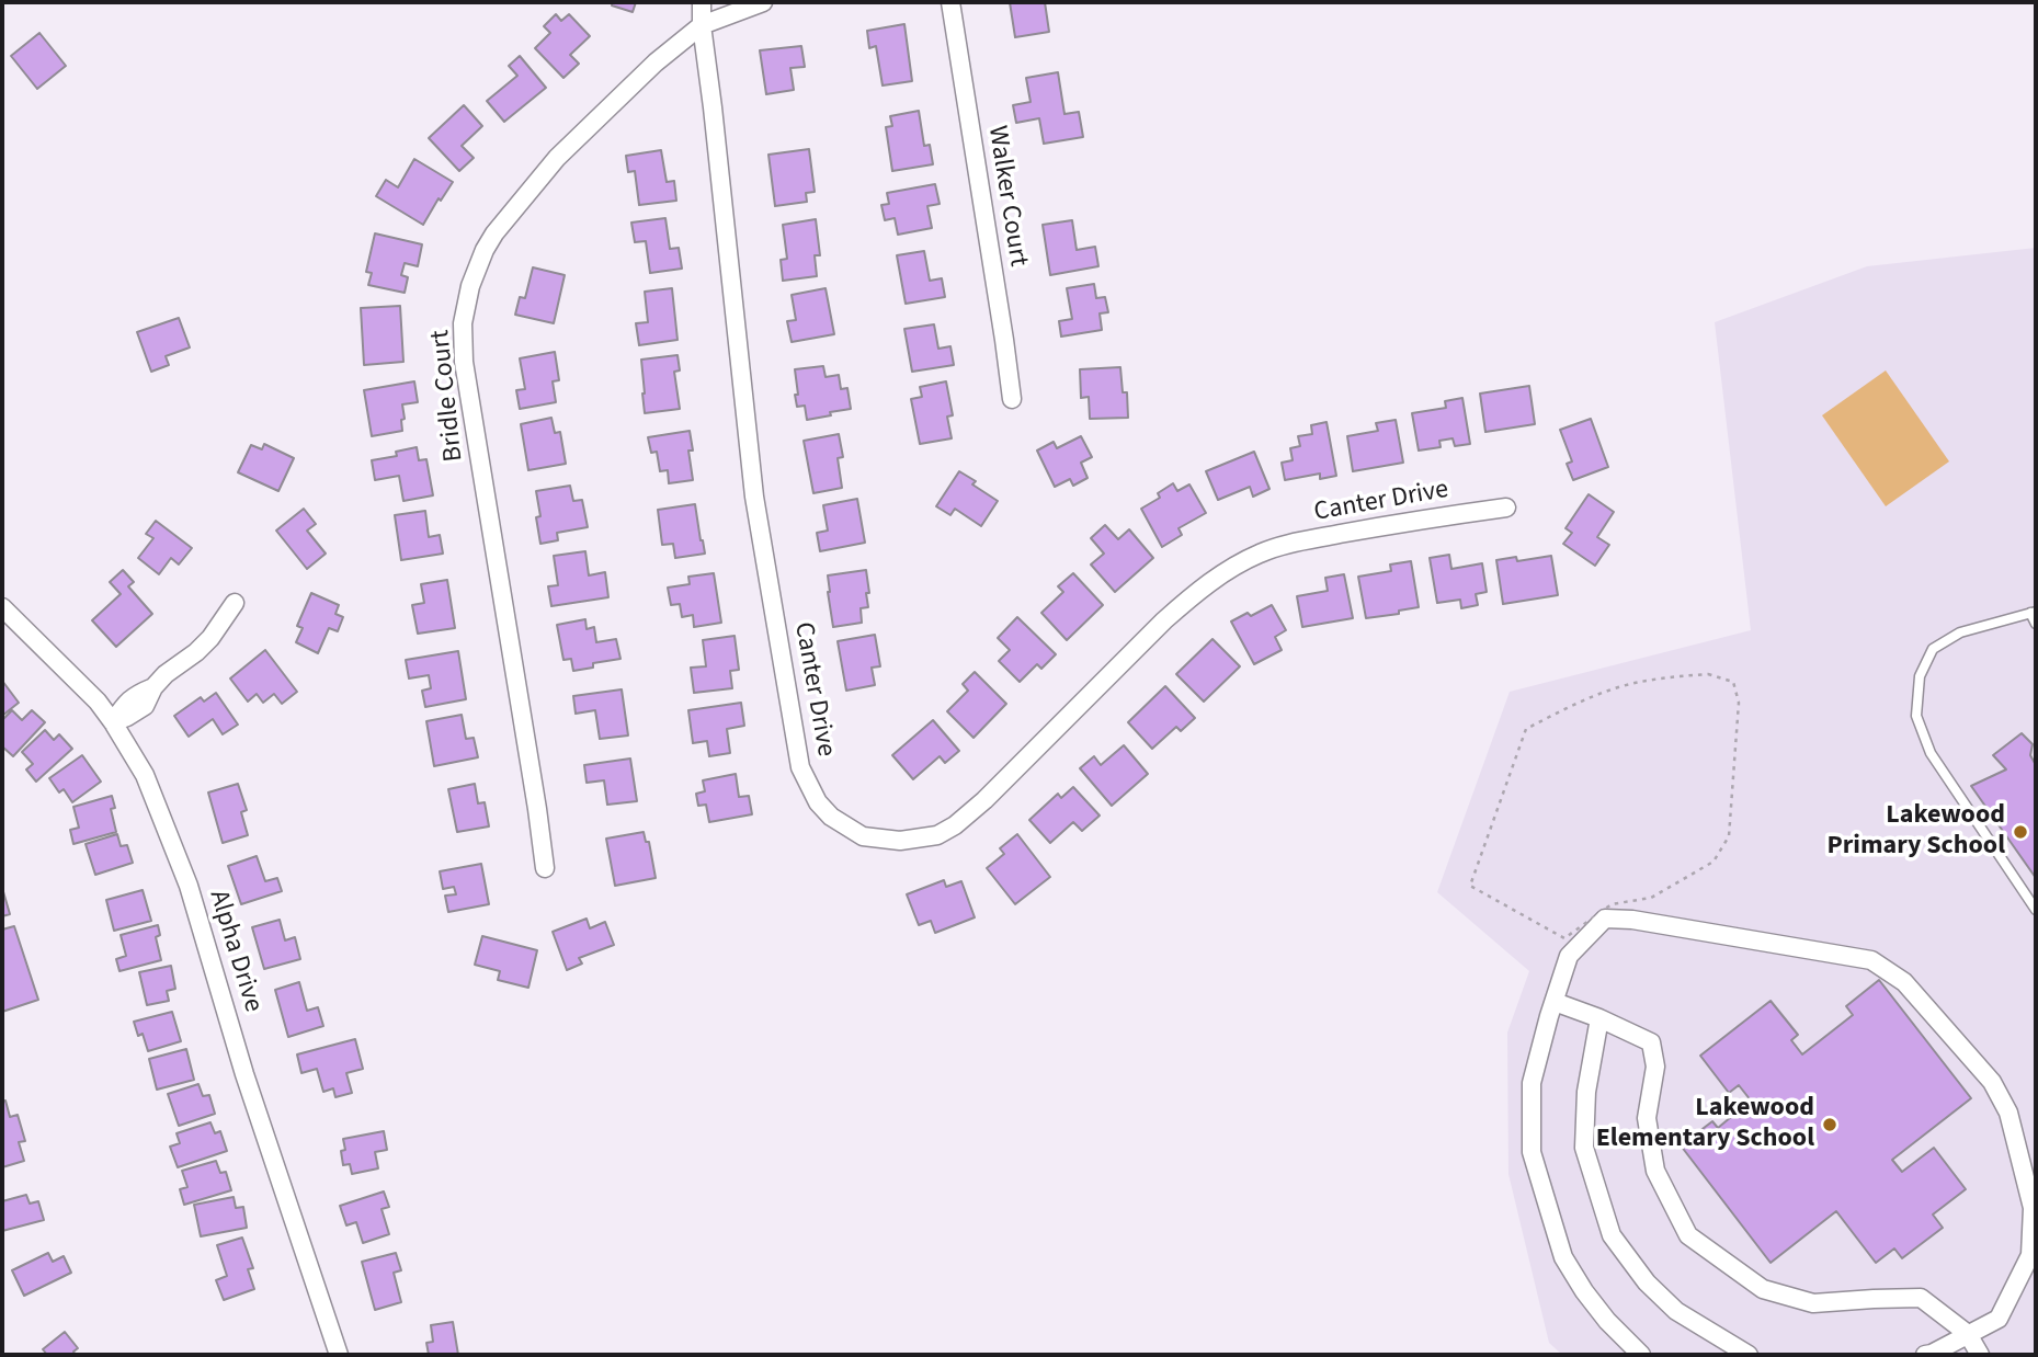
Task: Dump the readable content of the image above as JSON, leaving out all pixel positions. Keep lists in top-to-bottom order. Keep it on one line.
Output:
{"streets":{"street":["Walker Court","Bridle Court","Canter Drive","Alpha Drive"]},"crossings":[["Bridle Court","Canter Drive"]],"places":["Lakewood Primary School","Lakewood Elementary School"]}
